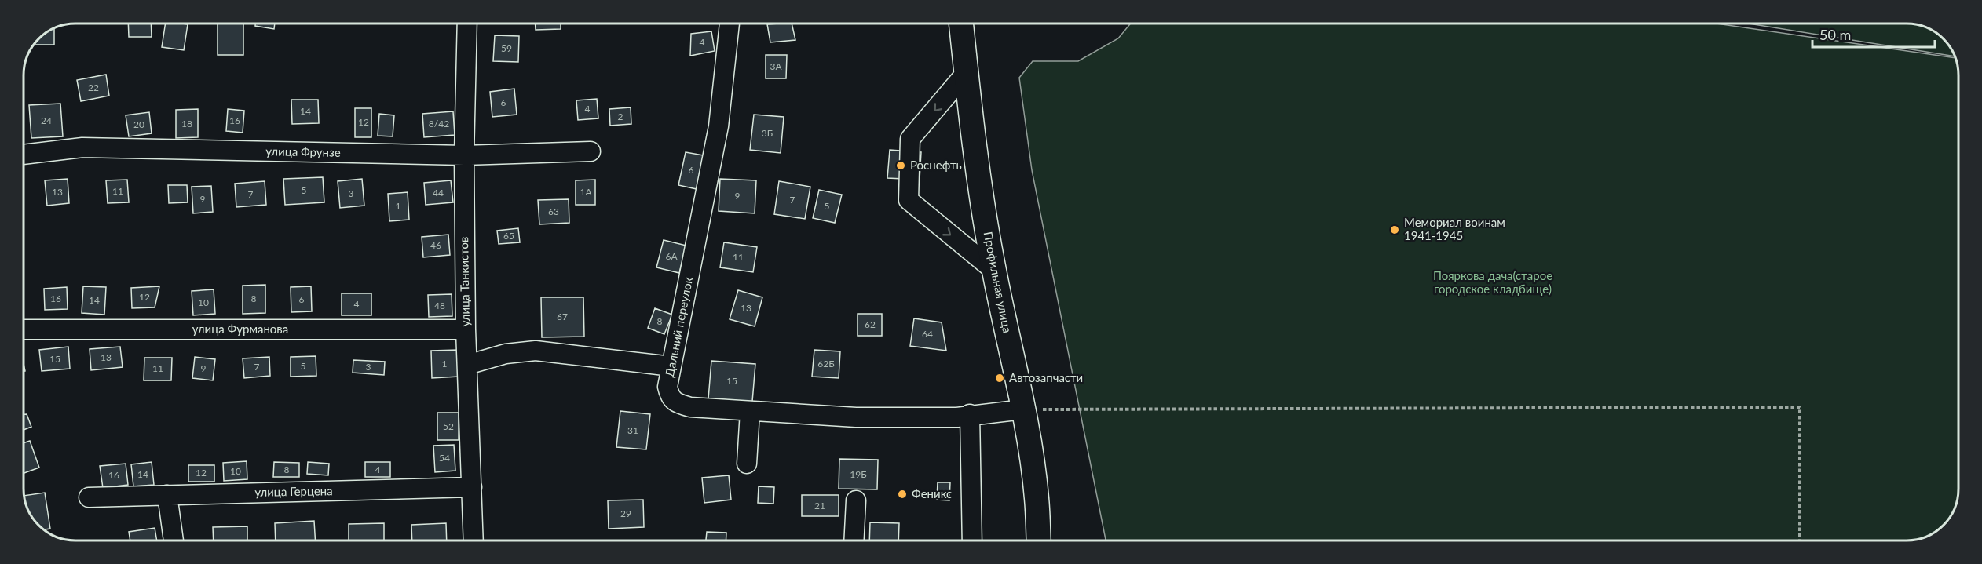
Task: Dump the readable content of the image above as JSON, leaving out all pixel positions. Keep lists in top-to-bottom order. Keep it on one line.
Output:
{"streets":{"main road":["Профильная улица"],"street":["улица Фрунзе","улица Танкистов","Дальний переулок","улица Фурманова","улица Герцена"]},"crossings":[["улица Фрунзе","улица Танкистов"],["улица Танкистов","улица Фурманова"],["улица Танкистов","улица Герцена"],["Профильная улица","Дальний переулок"]],"parks":["Пояркова дача(старое городское кладбище)"],"places":["Роснефть","Мемориал воинам 1941-1945","Автозапчасти","Феникс"],"house_numbers":["4","59","3А","22","6","4","14","2","24","16","12","18","8/42","20","3Б","6","5","11","13","1А","44","3","7","9","9","7","1","5","63","65","46","6А","11","12","16","8","6","14","10","4","48","13","67","8","62","64","13","15","1","62Б","5","7","3","11","9","15","52","31","54","8","4","10","12","14","19Б","16","21","29"],"scale_bar":"50 m"}
